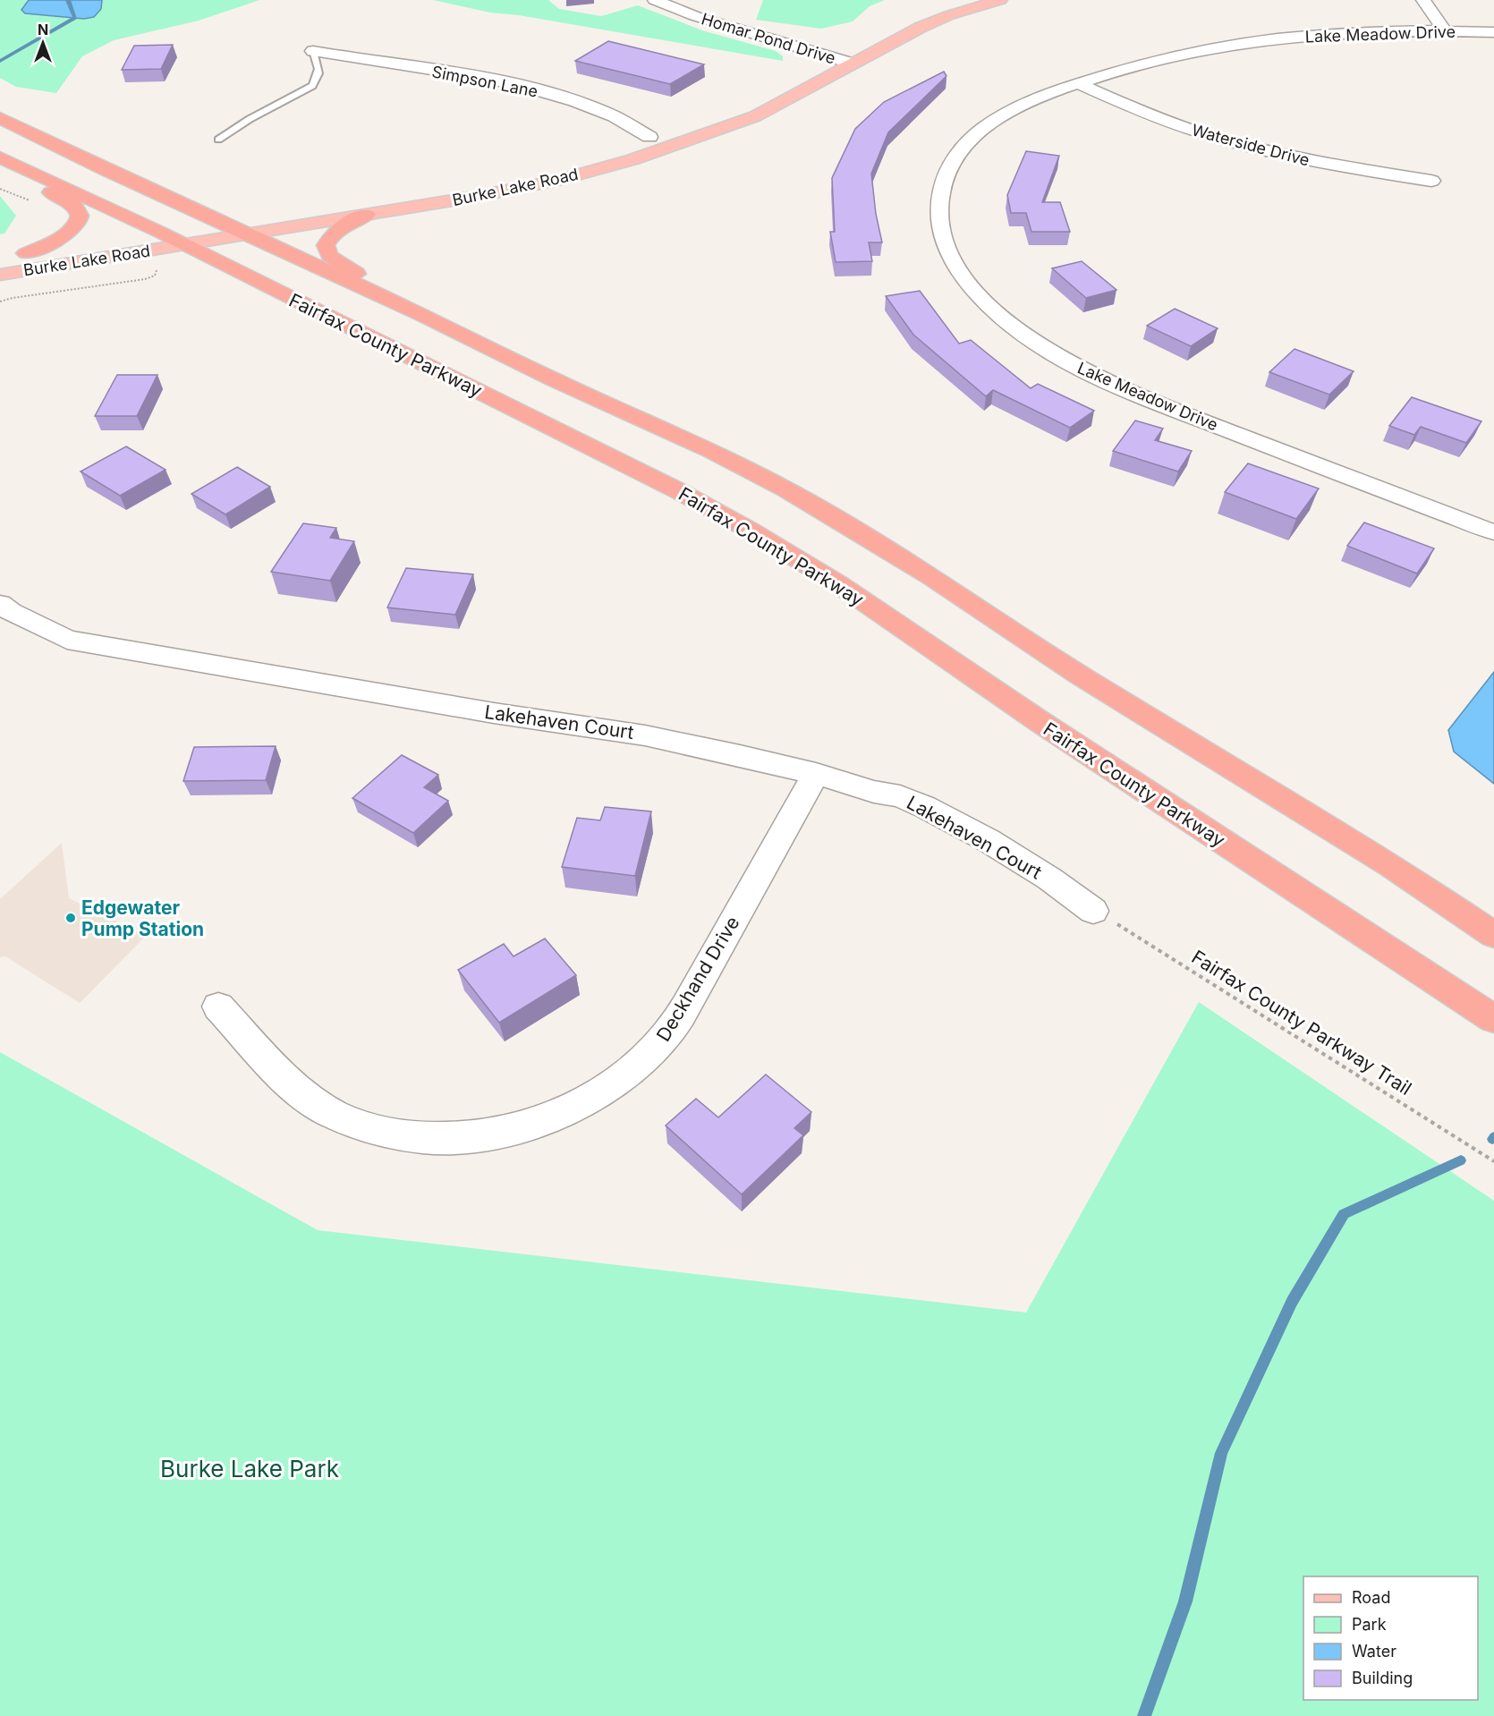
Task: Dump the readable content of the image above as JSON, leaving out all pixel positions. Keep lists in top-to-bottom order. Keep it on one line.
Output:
{"streets":{"highway":["Fairfax County Parkway"],"main road":["Burke Lake Road"],"street":["Lake Meadow Drive","Homar Pond Drive","Simpson Lane","Waterside Drive","Lakehaven Court","Deckhand Drive"],"path":["Fairfax County Parkway Trail"]},"crossings":[["Lake Meadow Drive","Waterside Drive"],["Homar Pond Drive","Burke Lake Road"],["Simpson Lane","Burke Lake Road"],["Burke Lake Road","Fairfax County Parkway"],["Lakehaven Court","Deckhand Drive"],["Lakehaven Court","Fairfax County Parkway Trail"]],"parks":["Burke Lake Park"],"places":["Edgewater Pump Station"],"legend":["Road","Park","Water","Building"],"north":"top"}
